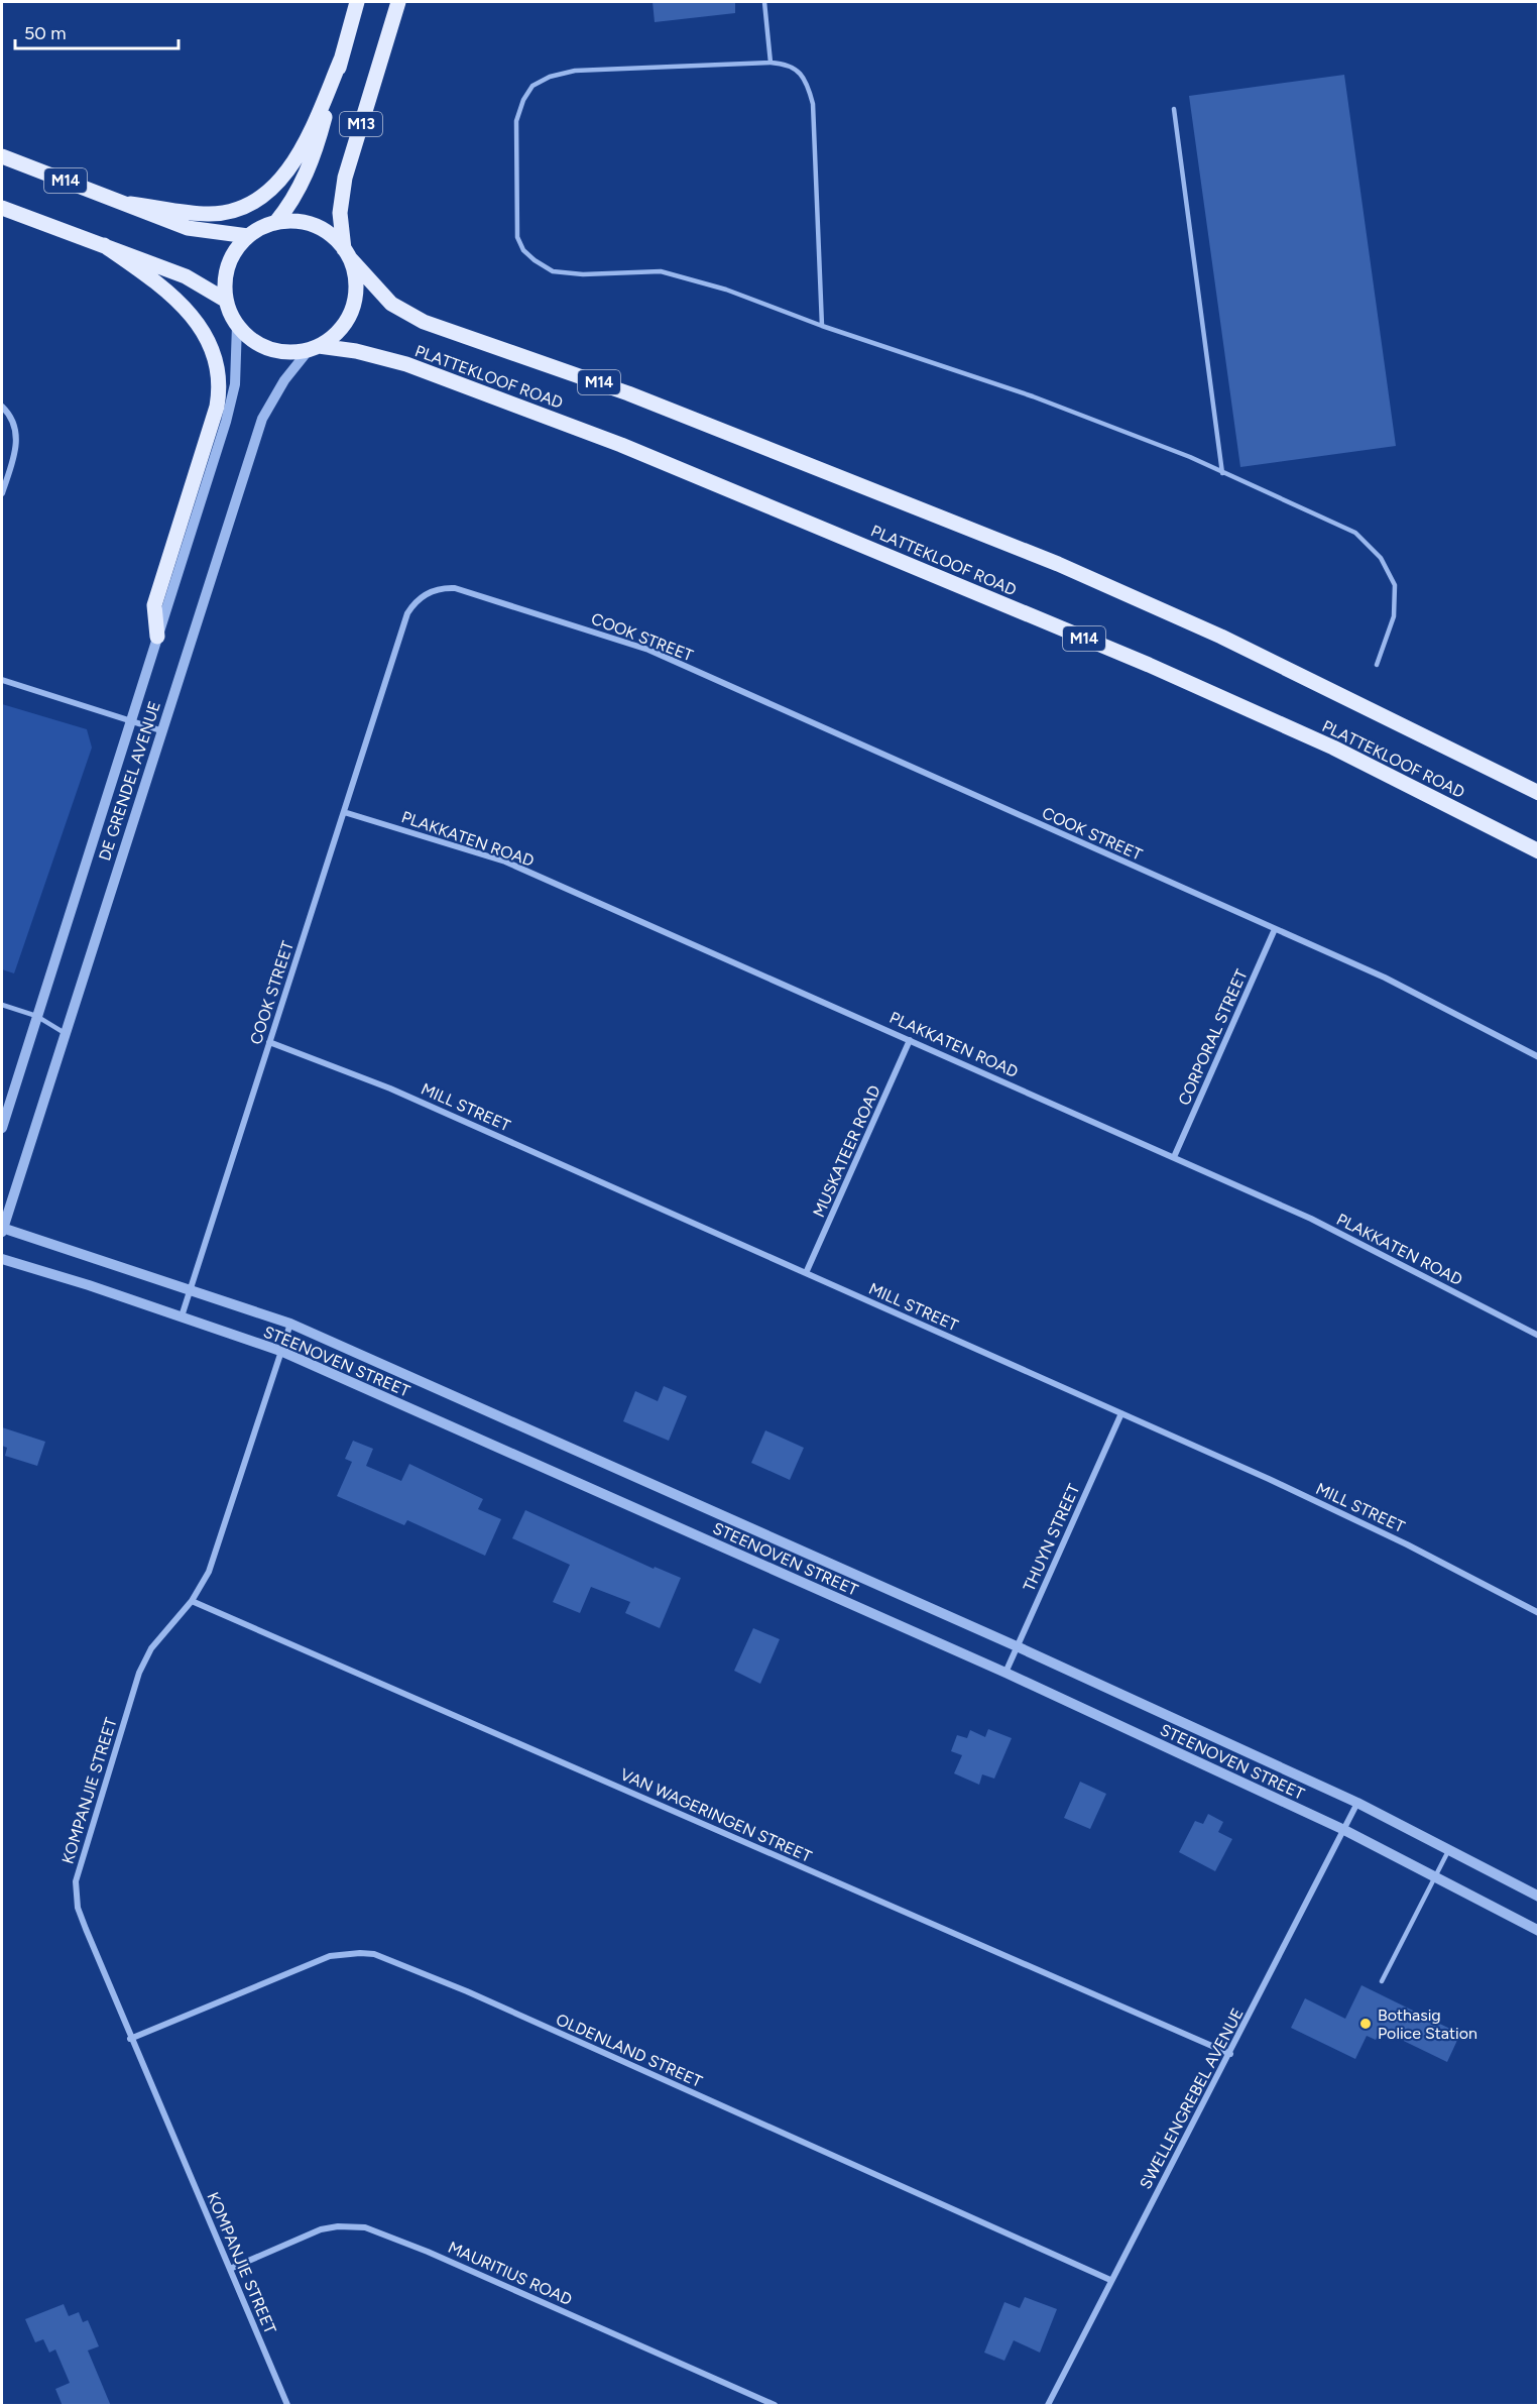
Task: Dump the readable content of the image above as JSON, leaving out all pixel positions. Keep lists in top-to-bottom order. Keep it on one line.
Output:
{"streets":{"main road":["M13","M14","PLATTEKLOOF ROAD"],"street":["COOK STREET","DE GRENDEL AVENUE","PLAKKATEN ROAD","CORPORAL STREET","MILL STREET","MUSKATEER ROAD","STEENOVEN STREET","THUYN STREET","KOMPANJIE STREET","VAN WAGERINGEN STREET","OLDENLAND STREET","SWELLENGREBEL AVENUE","MAURITIUS ROAD"]},"crossings":[["M13","M14"],["M13","PLATTEKLOOF ROAD"],["M13","DE GRENDEL AVENUE"],["M14","PLATTEKLOOF ROAD"],["M14","DE GRENDEL AVENUE"],["PLATTEKLOOF ROAD","DE GRENDEL AVENUE"],["COOK STREET","PLAKKATEN ROAD"],["COOK STREET","CORPORAL STREET"],["COOK STREET","MILL STREET"],["COOK STREET","STEENOVEN STREET"],["DE GRENDEL AVENUE","STEENOVEN STREET"],["PLAKKATEN ROAD","CORPORAL STREET"],["PLAKKATEN ROAD","MUSKATEER ROAD"],["MILL STREET","MUSKATEER ROAD"],["MILL STREET","THUYN STREET"],["STEENOVEN STREET","THUYN STREET"],["STEENOVEN STREET","KOMPANJIE STREET"],["STEENOVEN STREET","SWELLENGREBEL AVENUE"],["KOMPANJIE STREET","VAN WAGERINGEN STREET"],["KOMPANJIE STREET","OLDENLAND STREET"],["KOMPANJIE STREET","MAURITIUS ROAD"],["VAN WAGERINGEN STREET","SWELLENGREBEL AVENUE"],["OLDENLAND STREET","SWELLENGREBEL AVENUE"]],"places":["Bothasig Police Station"],"scale_bar":"50 m"}
